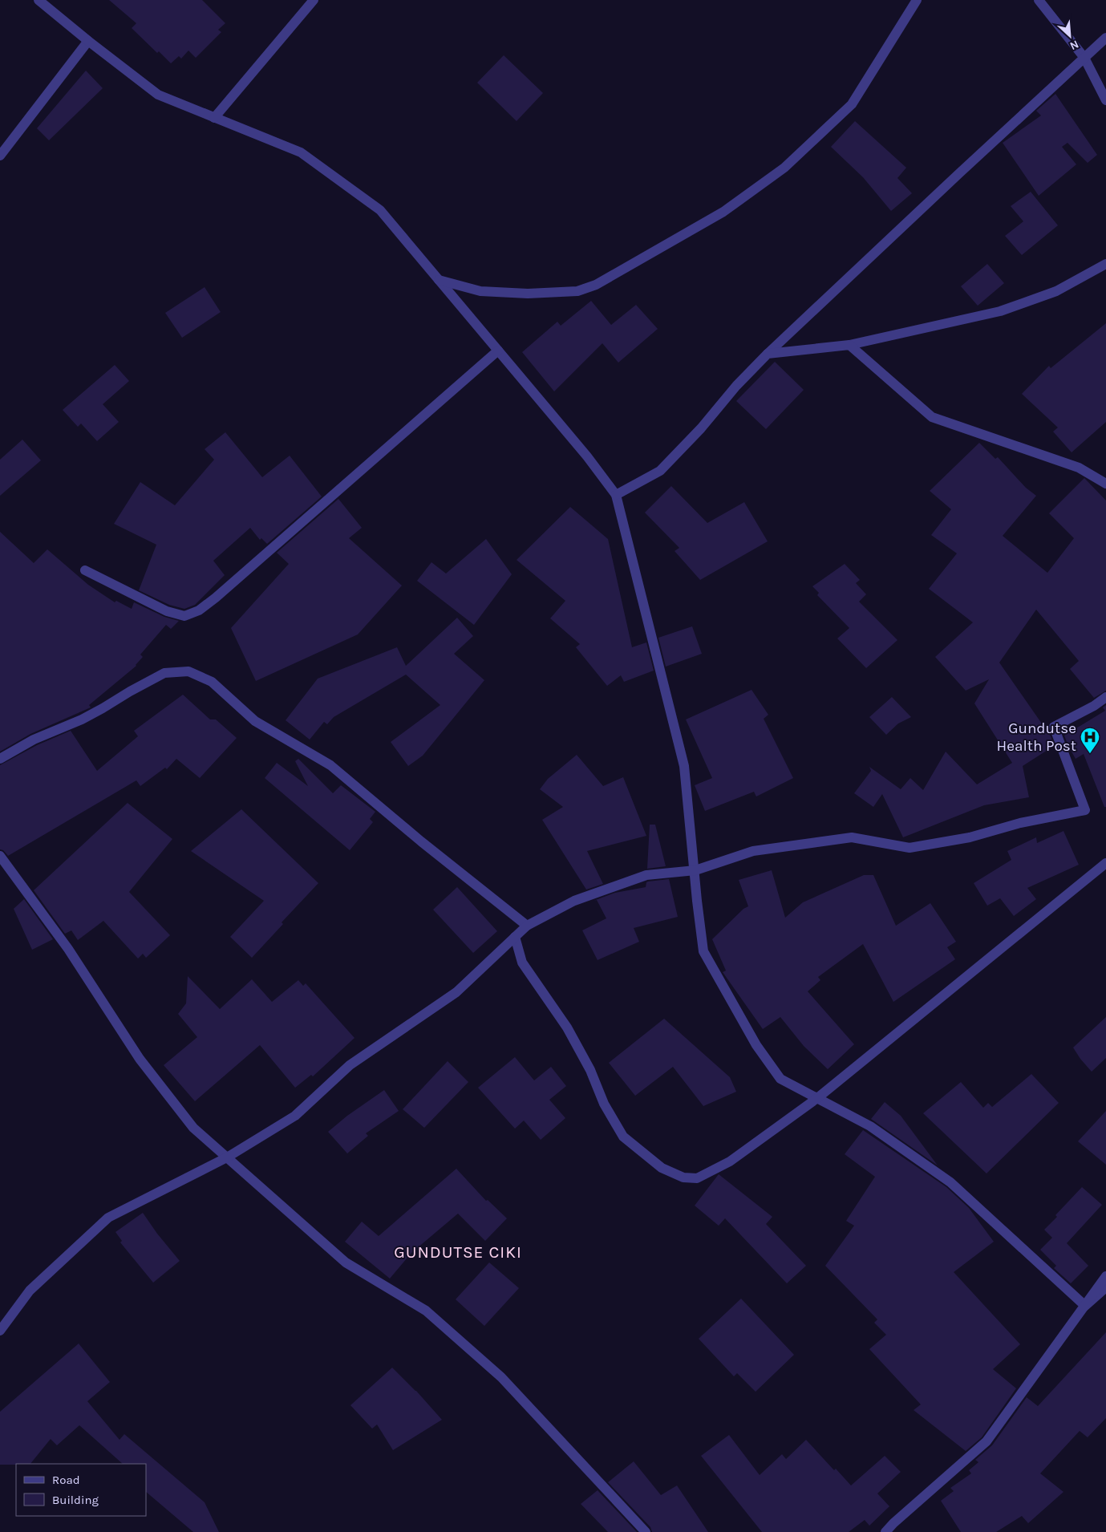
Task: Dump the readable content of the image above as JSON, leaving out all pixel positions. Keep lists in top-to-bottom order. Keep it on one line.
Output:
{"districts":["GUNDUTSE CIKI"],"places":{"hospital":["Gundutse Health Post"]},"legend":["Road","Building"],"north":"bottom right"}
